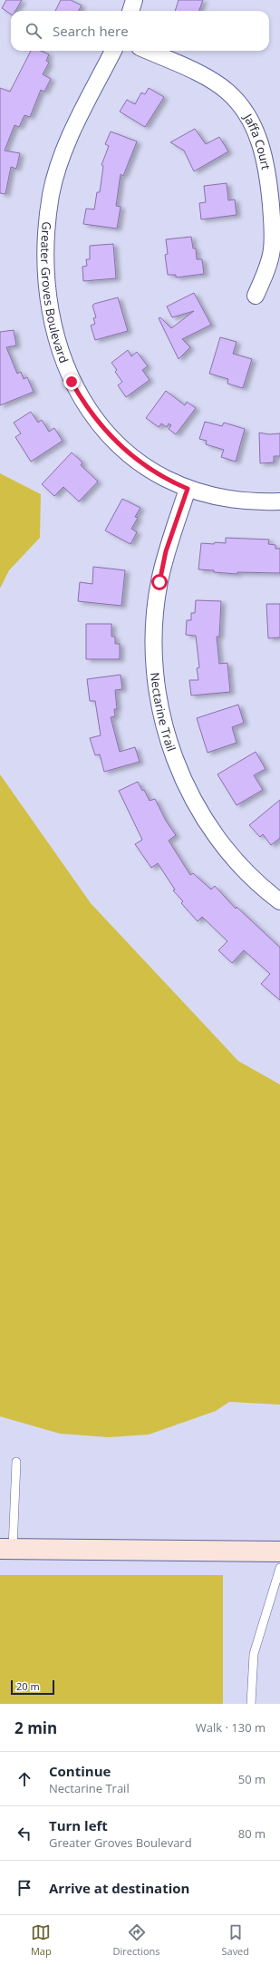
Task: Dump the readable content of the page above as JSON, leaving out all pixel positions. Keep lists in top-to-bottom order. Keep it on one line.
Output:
{"streets":{"street":["Jaffa Court","Greater Groves Boulevard","Nectarine Trail"]},"crossings":[["Greater Groves Boulevard","Nectarine Trail"]],"scale_bar":"20 m","page":{"search":"Search here","scale":"20 m","heading":["2 min","Walk · 130 m"],"list":[["Continue","Nectarine Trail","50 m"],["Turn left","Greater Groves Boulevard","80 m"],"Arrive at destination"],"nav":["Map","Directions","Saved"]}}
